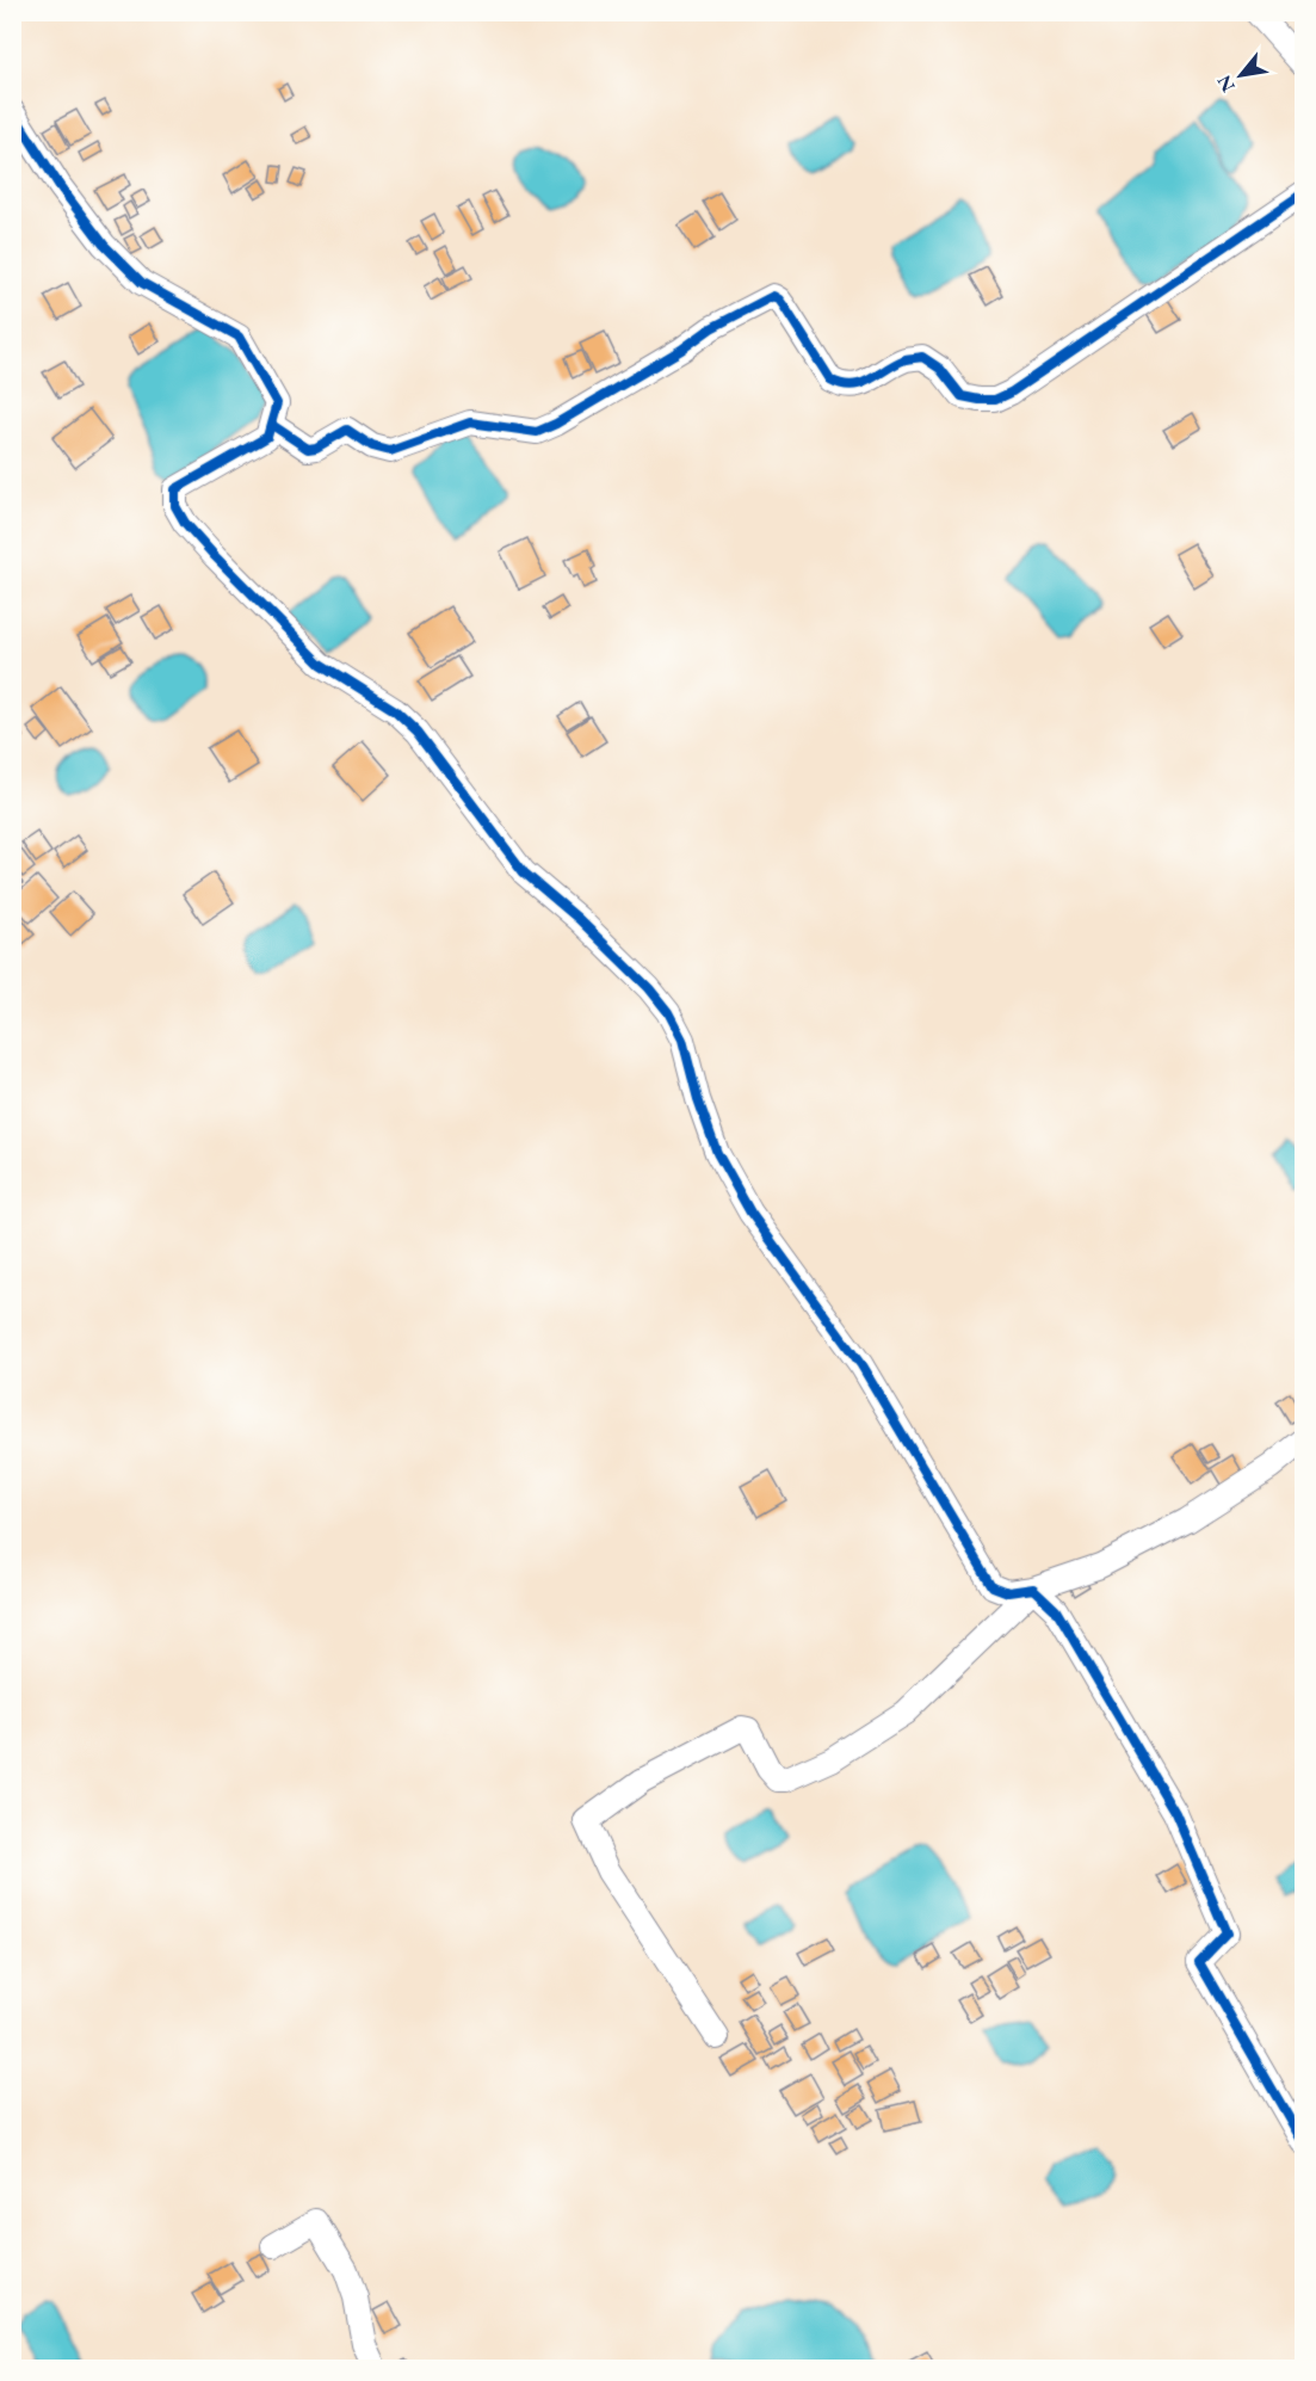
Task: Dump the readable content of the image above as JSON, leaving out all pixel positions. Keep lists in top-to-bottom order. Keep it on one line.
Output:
{"north":"bottom left"}
